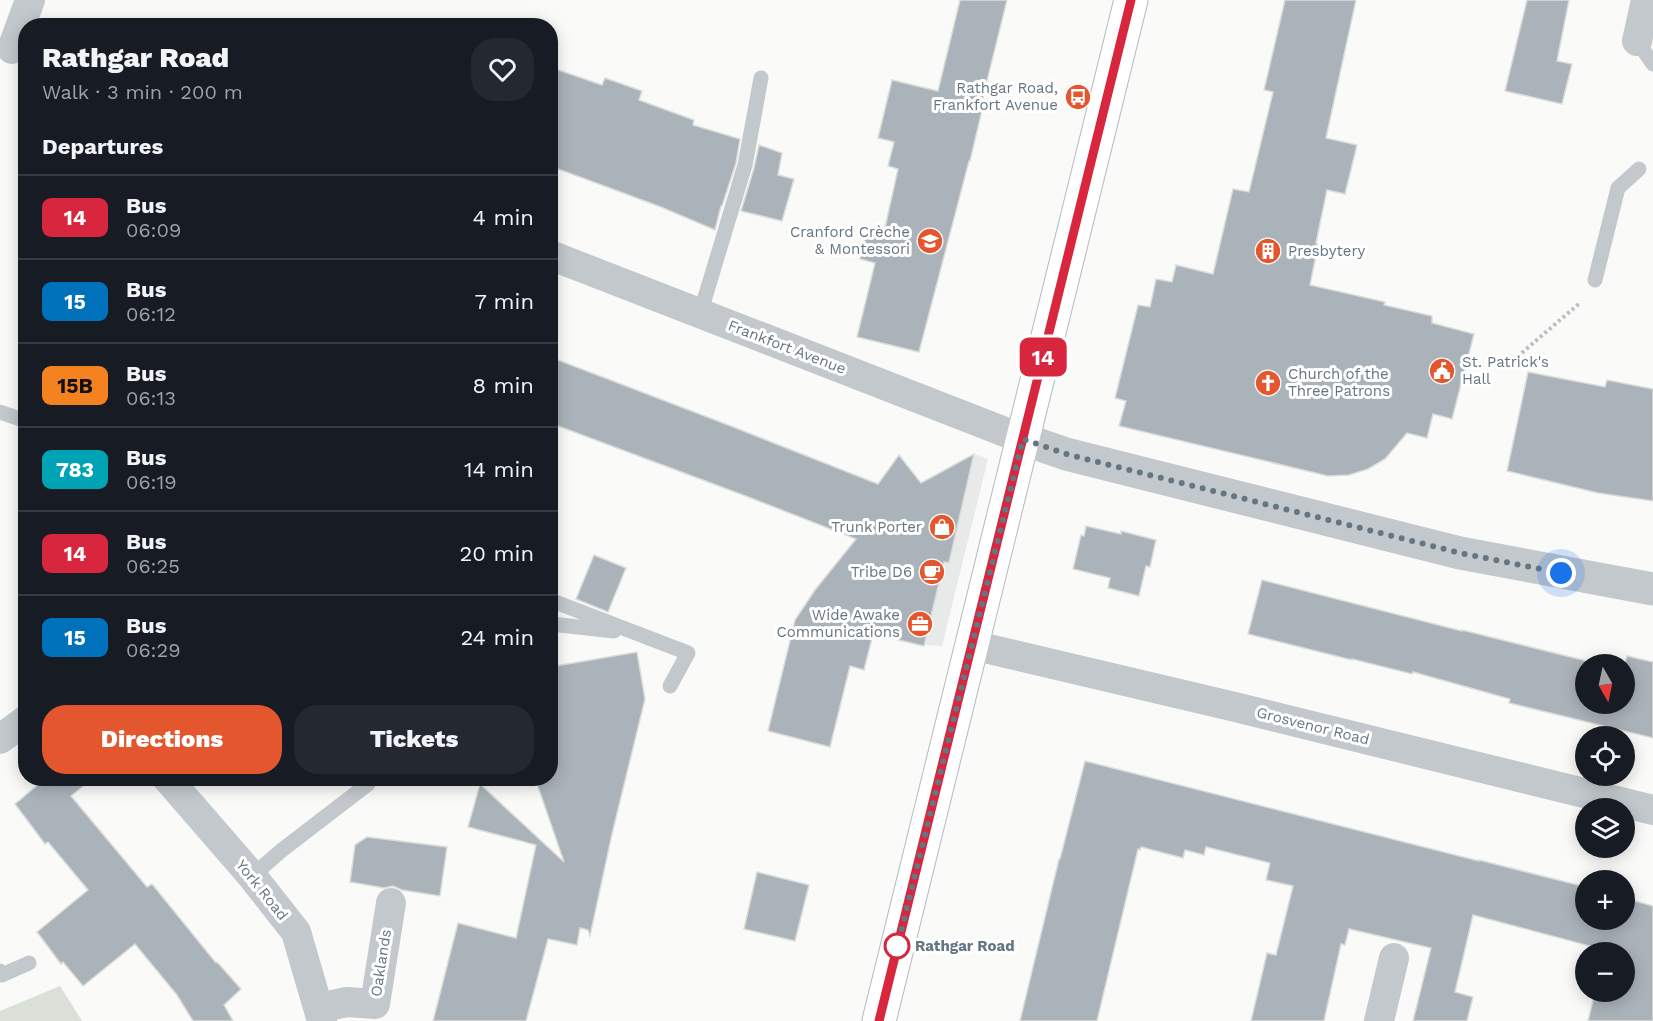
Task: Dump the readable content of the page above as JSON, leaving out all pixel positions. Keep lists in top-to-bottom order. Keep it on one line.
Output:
{"streets":{"street":["Frankfort Avenue","Grosvenor Road","York Road","Oaklands"]},"crossings":[["York Road","Oaklands"]],"places":{"bus stop":["Rathgar Road, Frankfort Avenue"],"school or university":["Cranford Crèche & Montessori"],"building":["Presbytery"],"public building":["St. Patrick's Hall"],"church":["Church of the Three Patrons"],"shop":["Trunk Porter"],"cafe":["Tribe D6"],"office":["Wide Awake Communications"],"other":["Rathgar Road"]},"lines":["bus line 14"],"north":"bottom","page":{"on_map":"14","heading":[["Rathgar Road","Walk · 3 min · 200 m"],"Departures"],"list":[{"mark":"14","name":"Bus","note":"06:09","value":"4 min"},{"mark":"15","name":"Bus","note":"06:12","value":"7 min"},{"mark":"15B","name":"Bus","note":"06:13","value":"8 min"},{"mark":"783","name":"Bus","note":"06:19","value":"14 min"},{"mark":"14","name":"Bus","note":"06:25","value":"20 min"},{"mark":"15","name":"Bus","note":"06:29","value":"24 min"}],"map_buttons":["+","−"],"buttons":["Directions","Tickets"]}}
